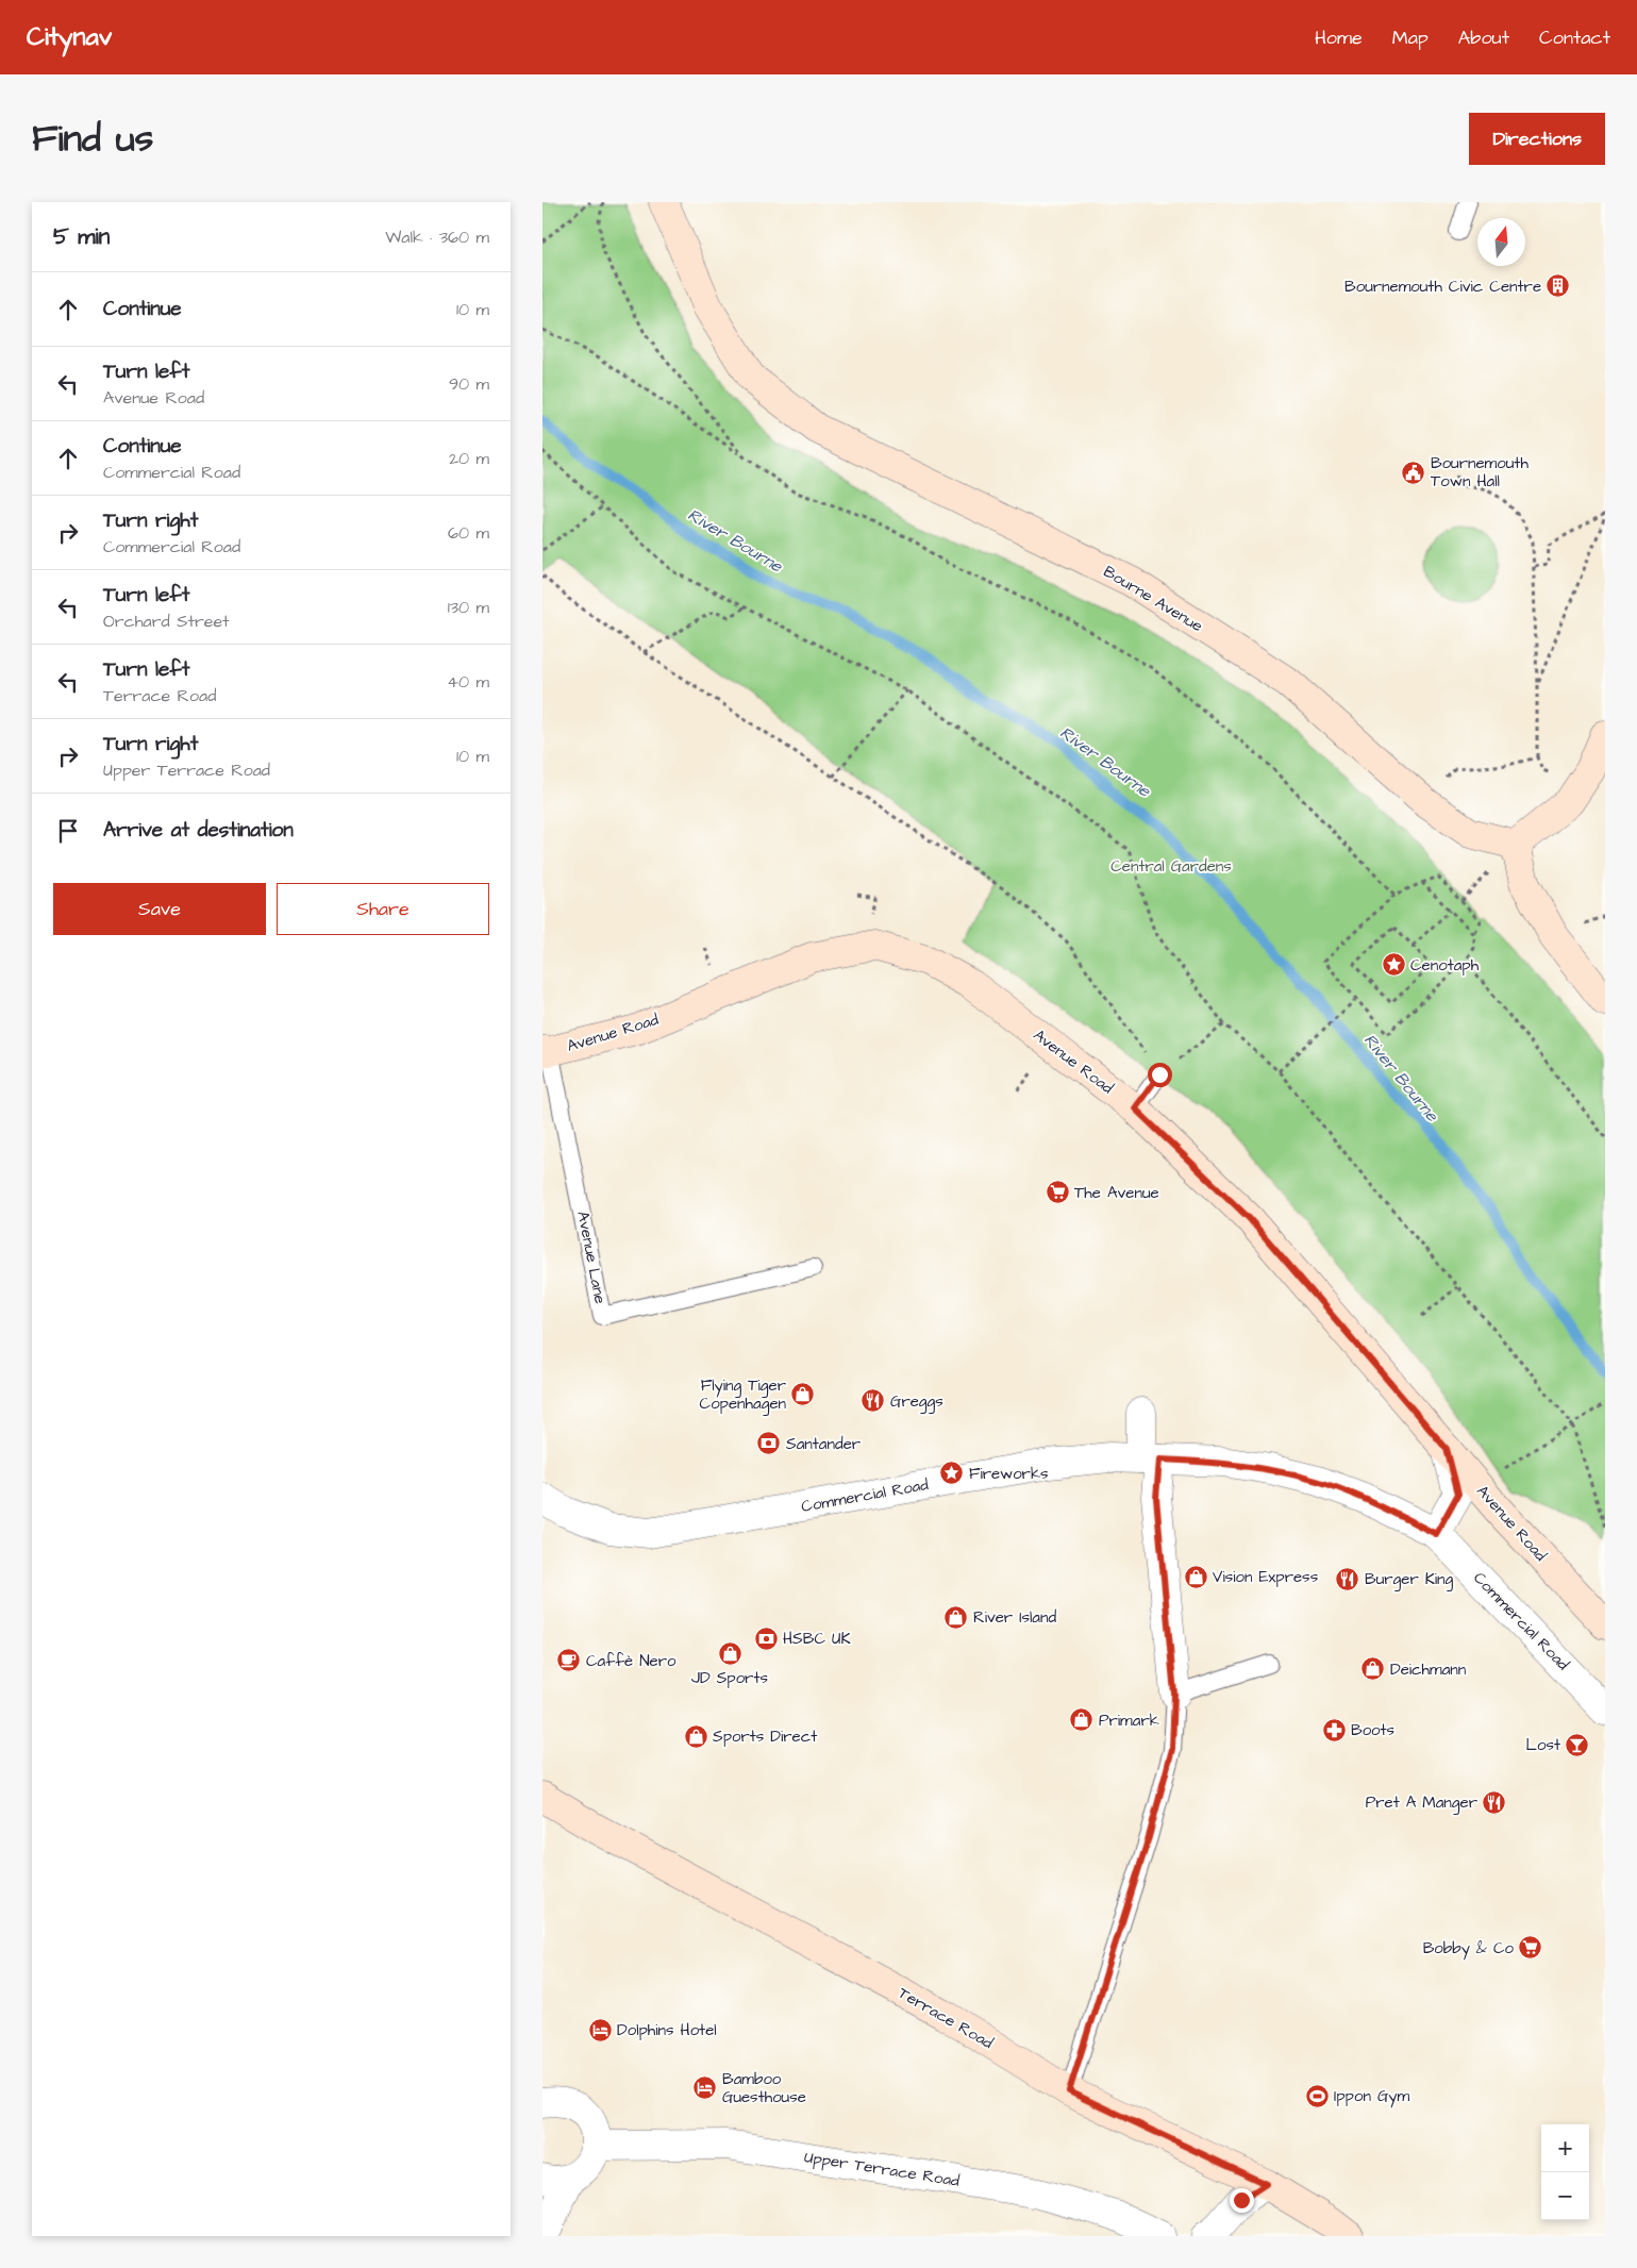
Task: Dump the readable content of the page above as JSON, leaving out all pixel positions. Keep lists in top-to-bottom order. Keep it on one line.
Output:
{"streets":{"street":["Bourne Avenue","Avenue Road","Commercial Road","Terrace Road","Upper Terrace Road"],"lane":["Avenue Lane"]},"crossings":[["Avenue Road","Avenue Lane"]],"water":["River Bourne"],"parks":["Central Gardens"],"places":{"building":["Bournemouth Civic Centre"],"public building":["Bournemouth Town Hall"],"place":["Cenotaph","Fireworks"],"supermarket":["The Avenue","Bobby & Co"],"shop":["Flying Tiger Copenhagen","Vision Express","River Island","JD Sports","Deichmann","Primark","Sports Direct"],"restaurant":["Greggs","Burger King","Pret A Manger"],"bank":["Santander","HSBC UK"],"cafe":["Caffè Nero"],"pharmacy":["Boots"],"bar":["Lost"],"hotel":["Dolphins Hotel","Bamboo Guesthouse"],"sports":["Ippon Gym"]},"north":"top","page":{"header":"Citynav","nav":["Home","Map","About","Contact"],"title":"Find us","buttons":["Directions",["Save","Share"]],"heading":["5 min","Walk · 360 m"],"list":[["Continue","10 m"],["Turn left","Avenue Road","90 m"],["Continue","Commercial Road","20 m"],["Turn right","Commercial Road","60 m"],["Turn left","Orchard Street","130 m"],["Turn left","Terrace Road","40 m"],["Turn right","Upper Terrace Road","10 m"],"Arrive at destination"],"map_buttons":["+","−"]}}
